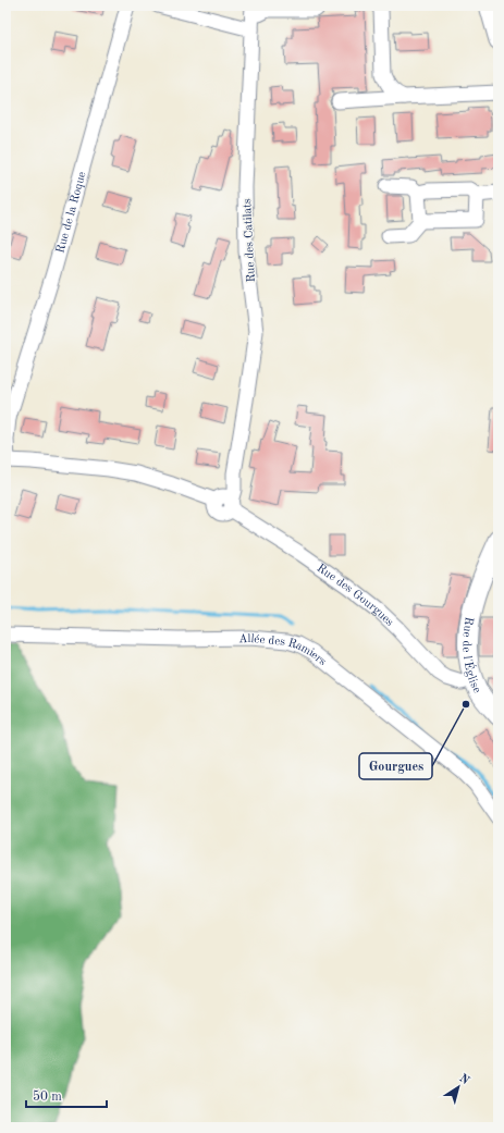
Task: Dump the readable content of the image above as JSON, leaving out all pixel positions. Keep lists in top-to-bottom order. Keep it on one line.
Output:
{"streets":{"main road":["Rue de l'Église"],"street":["Rue de la Roque","Rue des Catilats","Rue des Gourgues","Allée des Ramiers"]},"crossings":[["Rue de la Roque","Rue des Gourgues"],["Rue des Catilats","Rue des Gourgues"],["Rue des Gourgues","Rue de l'Église"]],"places":["Gourgues"],"scale_bar":"50 m","north":"top right"}
